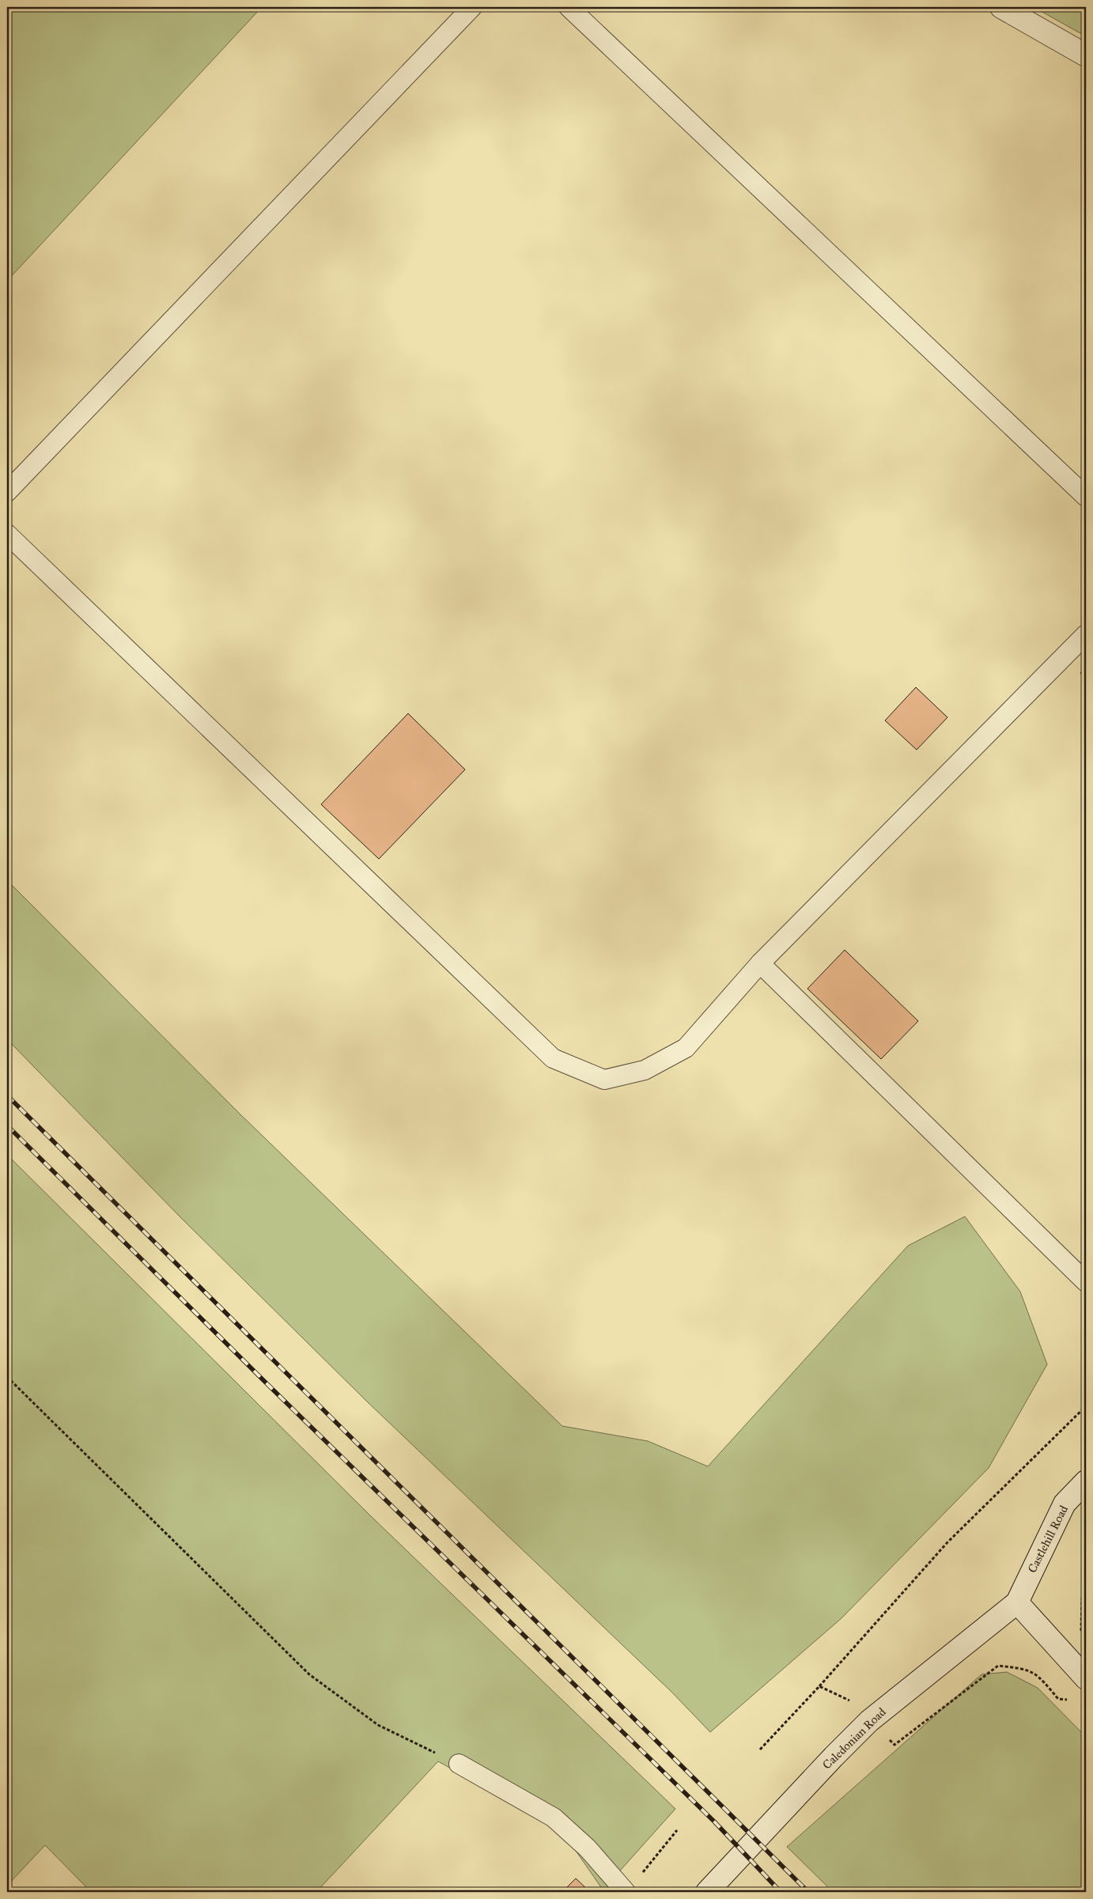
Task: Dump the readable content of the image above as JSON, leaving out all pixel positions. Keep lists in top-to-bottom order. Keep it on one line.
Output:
{"streets":{"main road":["Castlehill Road","Caledonian Road"]},"crossings":[["Castlehill Road","Caledonian Road"]]}
